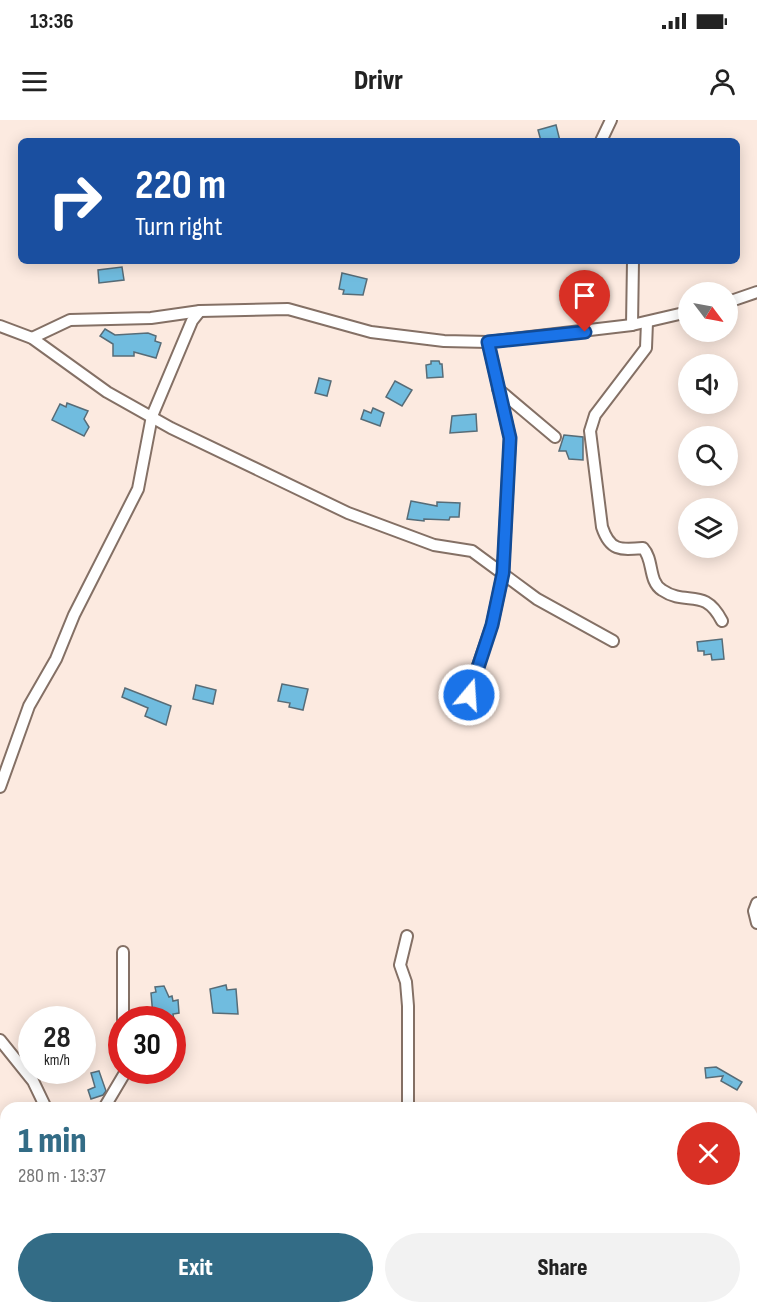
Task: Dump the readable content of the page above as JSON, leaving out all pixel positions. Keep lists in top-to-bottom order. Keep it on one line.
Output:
{"north":"bottom right","page":{"status":"13:36","header":"Drivr","turn":["220 m","Turn right"],"speed":"28 km/h","limit":"30","heading":["1 min","280 m · 13:37"],"buttons":["Exit","Share"]}}
